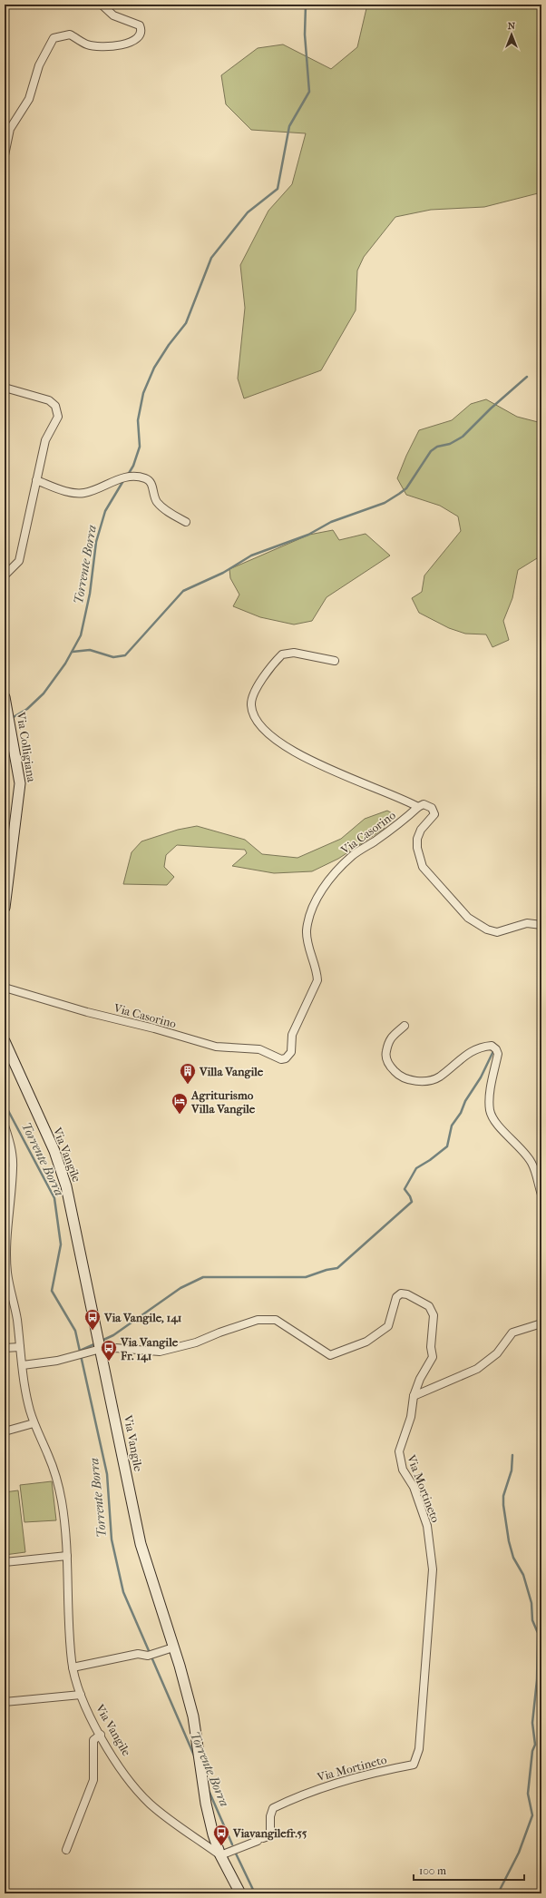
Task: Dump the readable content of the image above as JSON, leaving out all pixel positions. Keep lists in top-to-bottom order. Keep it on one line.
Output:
{"streets":{"street":["Via Colligiana","Via Casorino","Via Vangile","Via Mortineto"]},"crossings":[["Via Vangile","Via Mortineto"]],"water":["Torrente Borra"],"places":{"building":["Villa Vangile"],"hotel":["Agriturismo Villa Vangile"],"bus stop":["Via Vangile, 141","Via Vangile Fr. 141","Viavangilefr.55"]},"scale_bar":"100 m","north":"top"}
